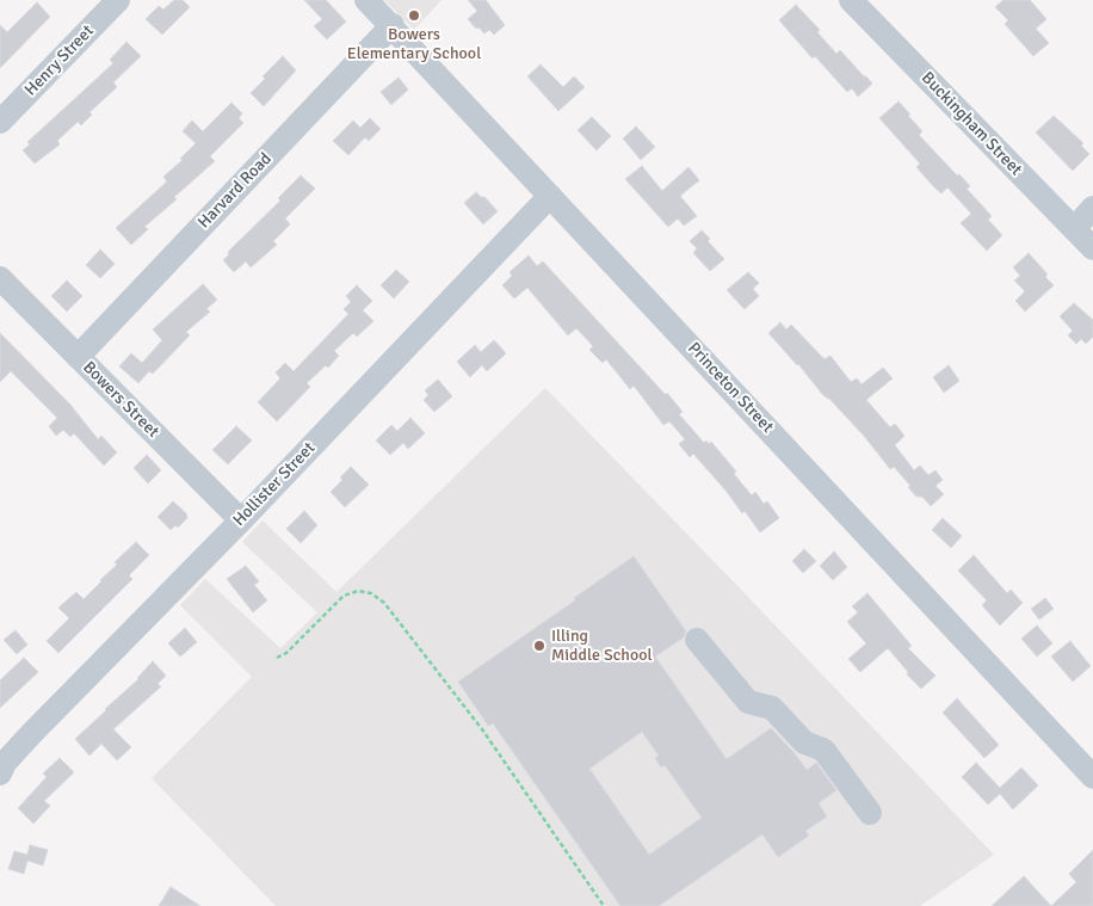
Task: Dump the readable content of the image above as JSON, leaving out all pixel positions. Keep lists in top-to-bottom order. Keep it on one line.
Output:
{"streets":{"street":["Henry Street","Buckingham Street","Harvard Road","Princeton Street","Bowers Street","Hollister Street"]},"crossings":[["Harvard Road","Princeton Street"],["Harvard Road","Bowers Street"],["Princeton Street","Hollister Street"],["Bowers Street","Hollister Street"]],"places":["Bowers Elementary School","Illing Middle School"]}
